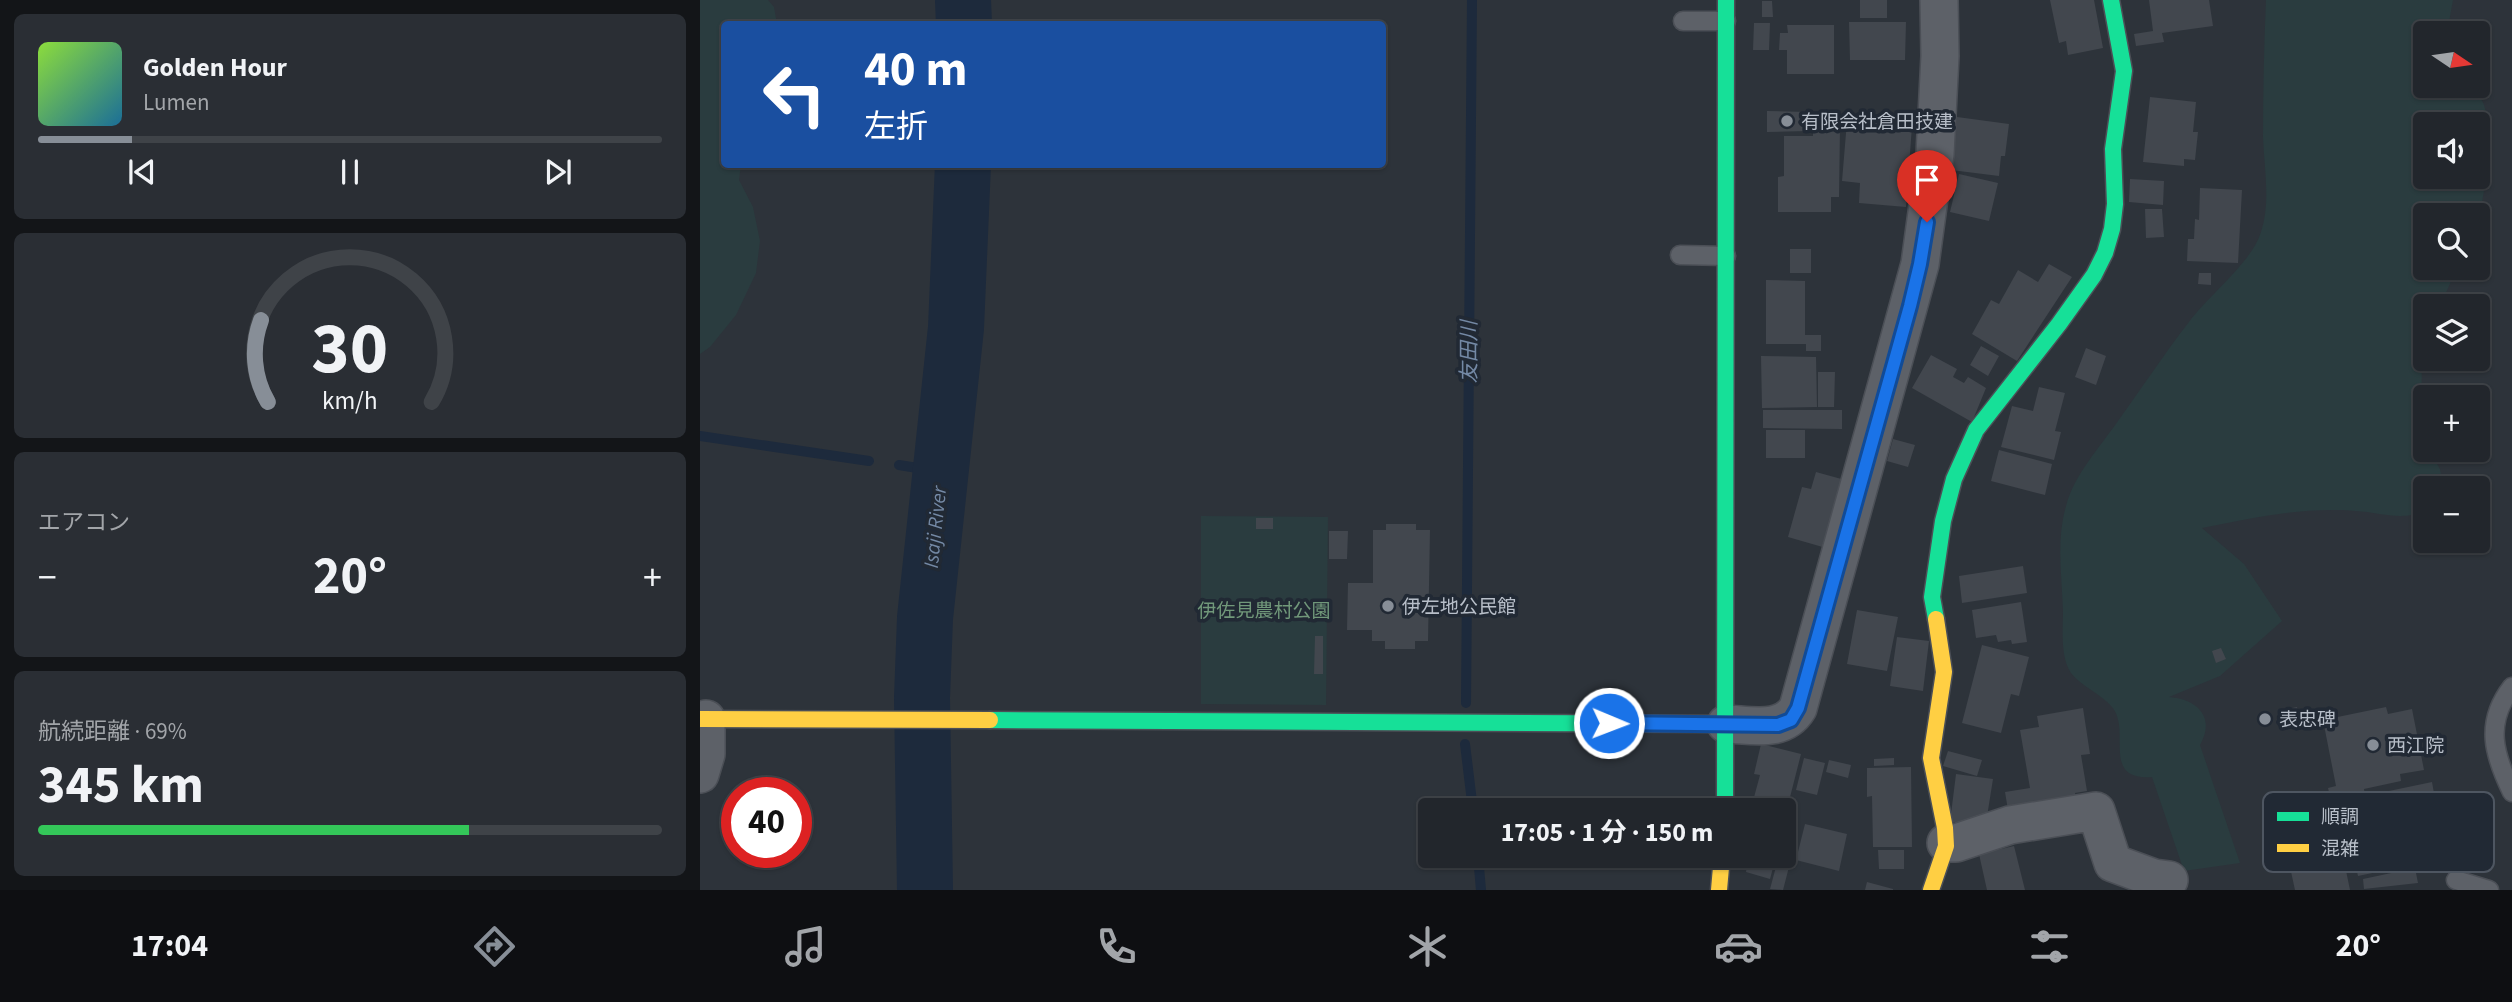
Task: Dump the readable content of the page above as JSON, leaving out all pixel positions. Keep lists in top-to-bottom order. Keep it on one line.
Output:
{"water":["友田川","Isaji River"],"parks":["伊佐見農村公園"],"places":["有限会社倉田技建","伊左地公民館","表忠碑","西江院"],"legend":["順調","混雑"],"north":"right","page":{"map_buttons":["+","−"],"turn":["40 m","左折"],"song":["Golden Hour","Lumen"],"tile":["エアコン",["航続距離 · 69%","345 km"]],"heat":["−","20°","+"],"limit":"40","trip":"17:05 · 1 分 · 150 m","tabs":["17:04","20°"],"gauge":["30","km/h"]}}
